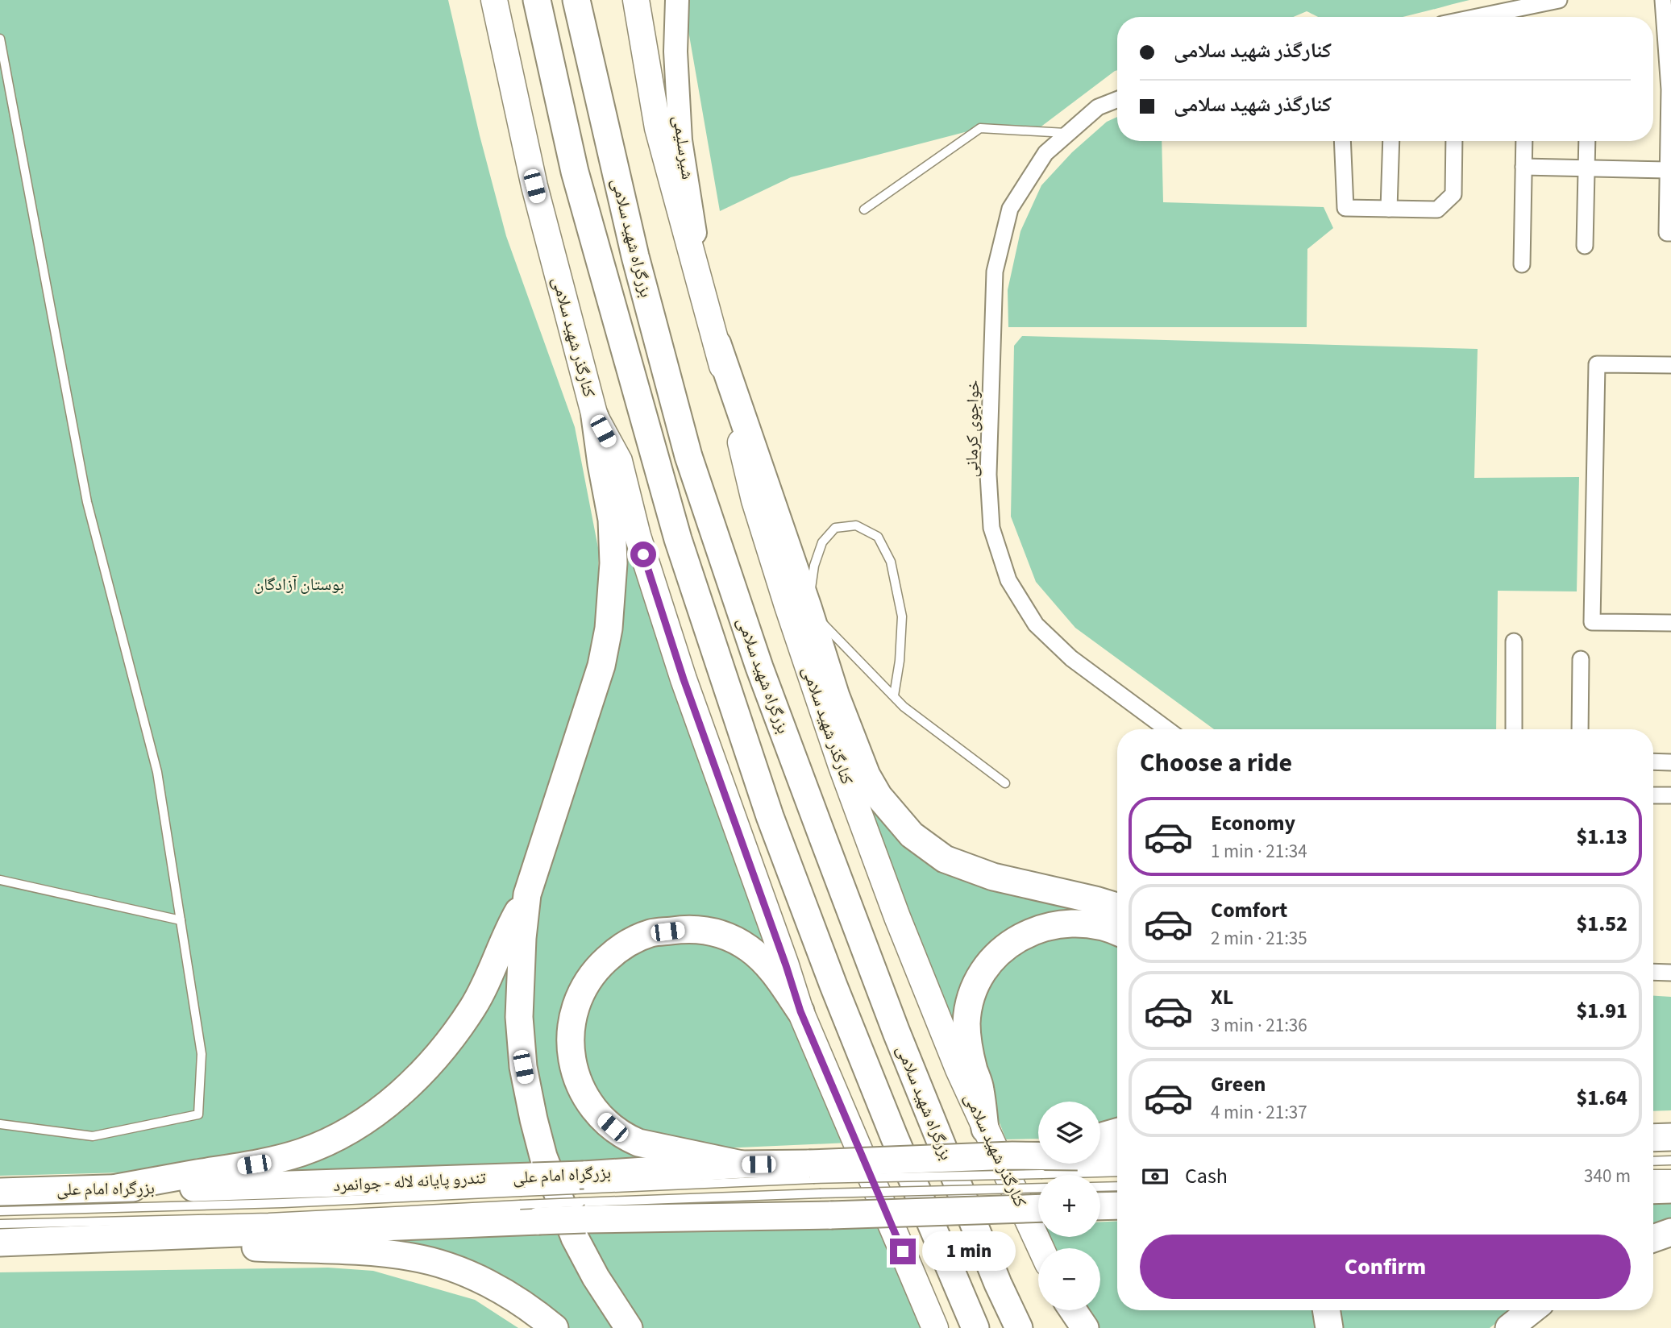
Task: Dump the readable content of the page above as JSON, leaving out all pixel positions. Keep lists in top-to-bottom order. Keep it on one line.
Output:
{"streets":{"highway":["بزرگراه شهید سلامی","بزرگراه امام علی"],"main road":["شیرسلیمی","کنارگذر شهید سلامی"],"street":["خواجوی کرمانی"],"lane":["تندرو پایانه لاله - جوانمرد"]},"crossings":[["شیرسلیمی","کنارگذر شهید سلامی"],["بزرگراه امام علی","تندرو پایانه لاله - جوانمرد"]],"parks":["بوستان آزادگان"],"page":{"banner":["کنارگذر شهید سلامی","کنارگذر شهید سلامی"],"heading":"Choose a ride","list":[{"name":"Economy","note":"1 min · 21:34","value":"$1.13"},{"name":"Comfort","note":"2 min · 21:35","value":"$1.52"},{"name":"XL","note":"3 min · 21:36","value":"$1.91"},{"name":"Green","note":"4 min · 21:37","value":"$1.64"}],"map_buttons":["+","−"],"pay":["Cash","340 m"],"buttons":"Confirm","bubble":"1 min"}}
